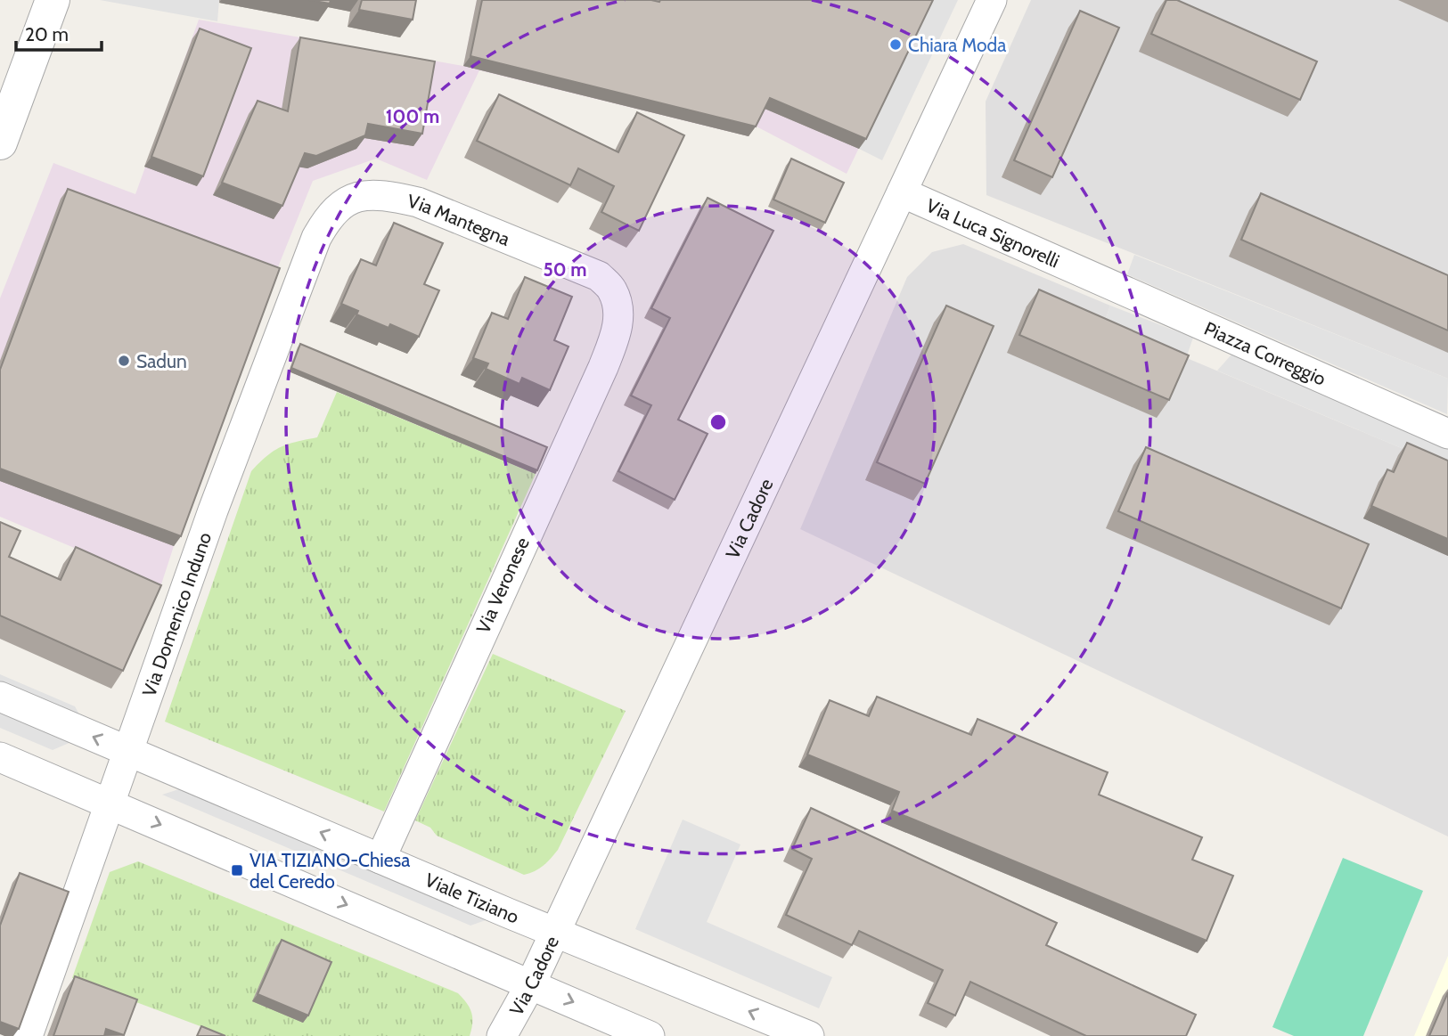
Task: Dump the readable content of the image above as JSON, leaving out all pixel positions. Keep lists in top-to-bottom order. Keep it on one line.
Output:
{"streets":{"street":["Via Mantegna","Via Luca Signorelli","Piazza Correggio","Via Cadore","Via Veronese","Via Domenico Induno","Viale Tiziano"]},"crossings":[["Via Mantegna","Via Veronese"],["Via Mantegna","Via Domenico Induno"],["Via Luca Signorelli","Piazza Correggio"],["Via Luca Signorelli","Via Cadore"],["Via Cadore","Viale Tiziano"],["Via Veronese","Viale Tiziano"],["Via Domenico Induno","Viale Tiziano"]],"places":{"other":["Chiara Moda","Sadun"],"transit":["VIA TIZIANO-Chiesa del Ceredo"]},"scale_bar":"20 m","rings":["100 m","50 m"]}
